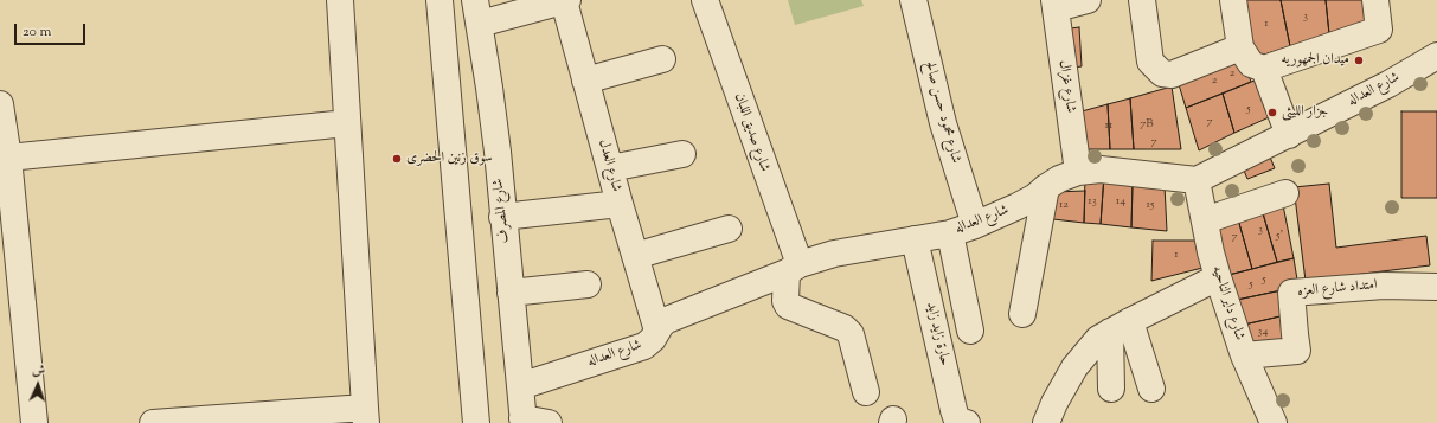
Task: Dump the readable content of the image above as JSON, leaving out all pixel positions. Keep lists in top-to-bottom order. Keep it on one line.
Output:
{"streets":{"street":["شارع غزال","شارع العداله","شارع محمود حسن صالح","شارع صديق اللبان","شارع العدل","شارع المصرف","امتداد شارع العزه","شارع داير الناحيه","حارة زايد زايد"]},"crossings":[["شارع غزال","شارع العداله"],["شارع العداله","شارع محمود حسن صالح"],["شارع العداله","شارع صديق اللبان"],["شارع العداله","شارع العدل"],["شارع العداله","شارع المصرف"],["شارع العداله","شارع داير الناحيه"],["شارع العداله","حارة زايد زايد"],["امتداد شارع العزه","شارع داير الناحيه"]],"places":["ميدان الجمهوريه","جزار الليثى","سوق زنين الحضرى"],"house_numbers":["3","1","2","2","5","7","7B","11","7","13","14","12","15","3","5'","7","1","5","5","34"],"scale_bar":"20 m","north":"top"}
